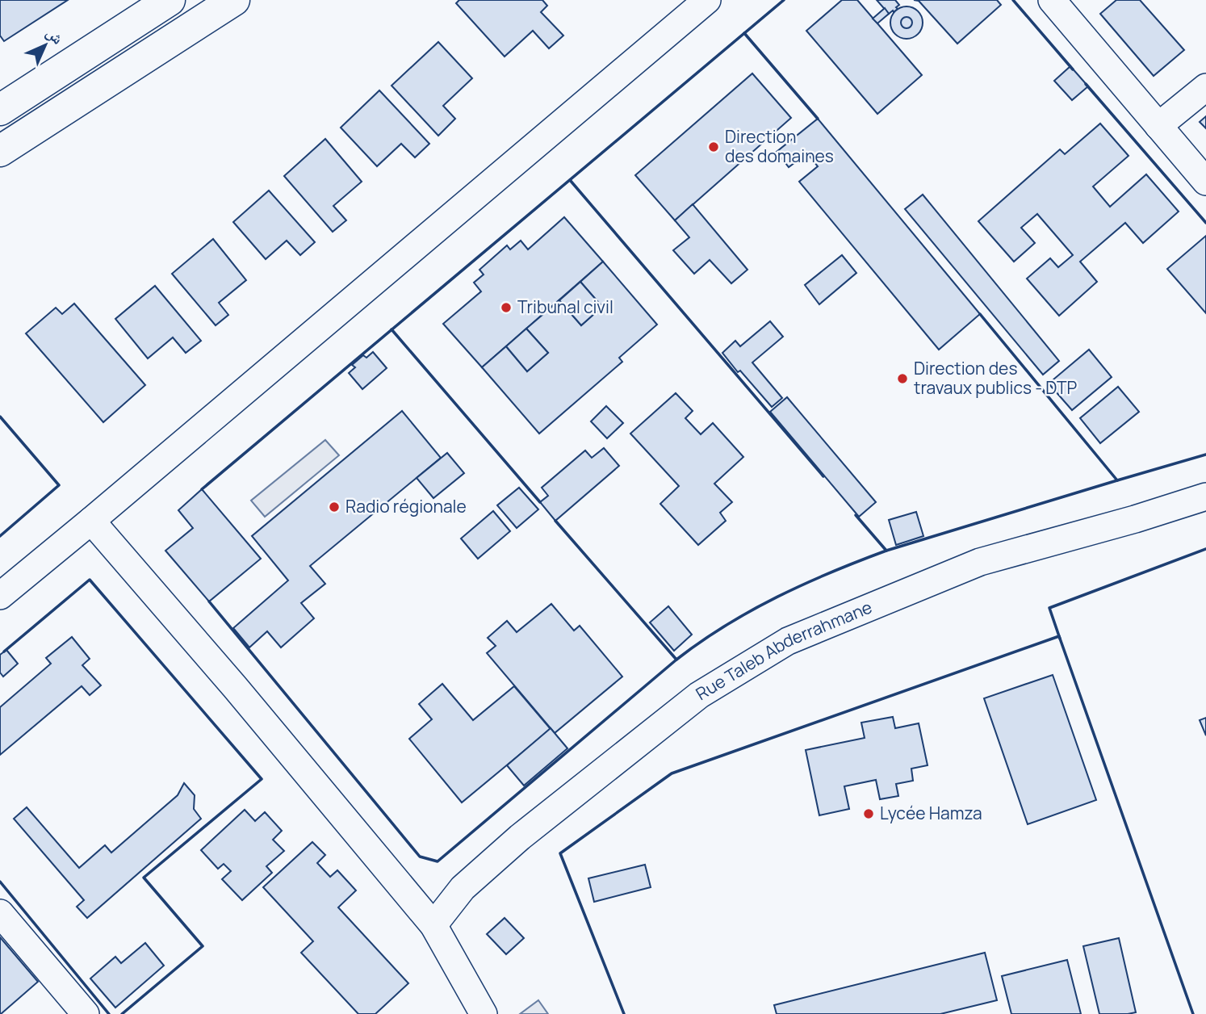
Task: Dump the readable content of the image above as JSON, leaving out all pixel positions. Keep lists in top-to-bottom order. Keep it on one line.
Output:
{"streets":{"street":["Rue Taleb Abderrahmane"]},"places":["Direction des domaines","Tribunal civil","Direction des travaux publics - DTP","Radio régionale","Lycée Hamza"],"north":"top right"}
